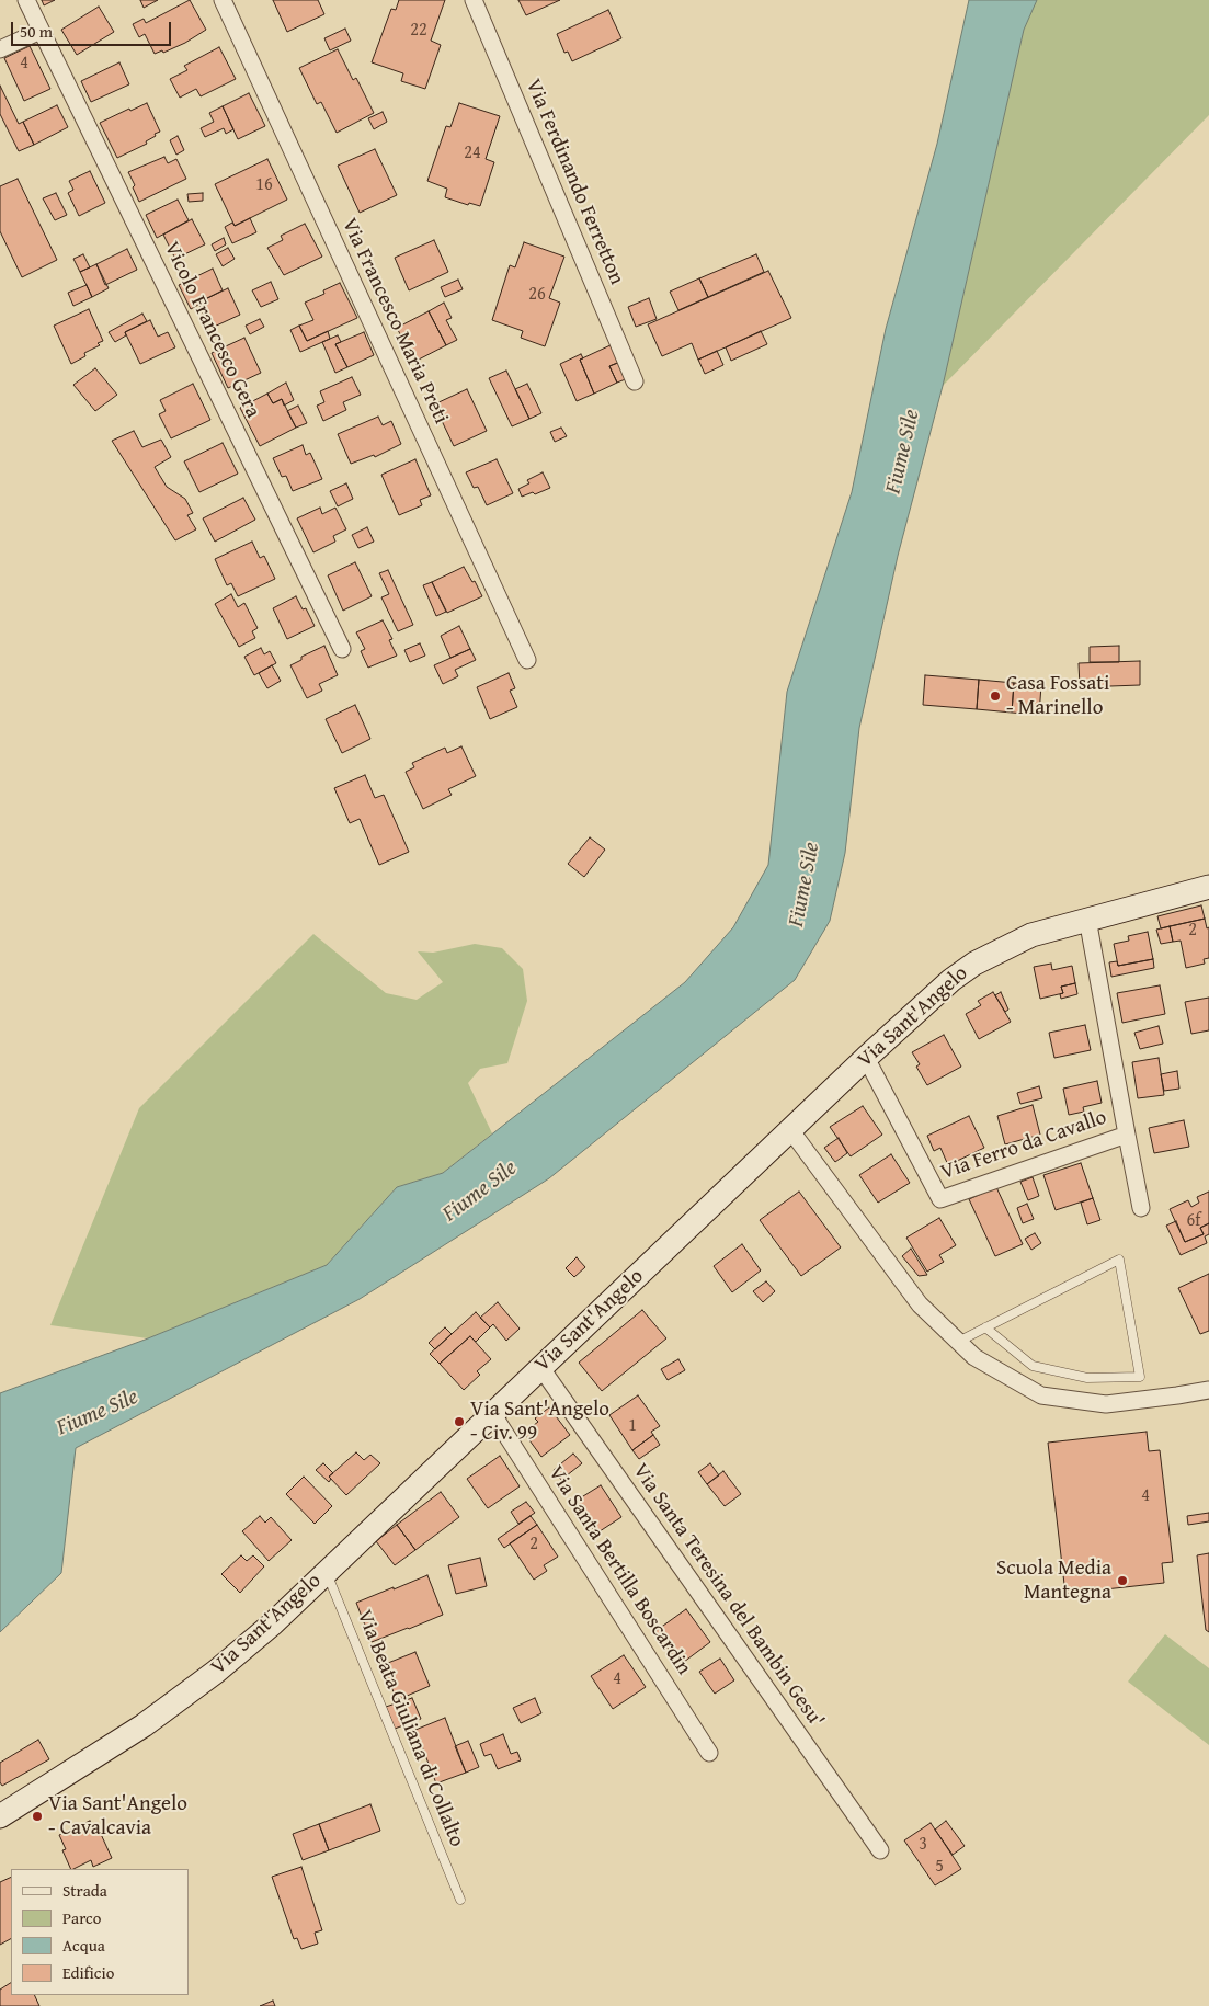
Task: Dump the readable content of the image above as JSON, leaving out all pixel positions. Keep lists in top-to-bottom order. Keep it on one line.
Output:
{"streets":{"street":["Via Ferdinando Ferretton","Via Francesco Maria Preti","Vicolo Francesco Gera","Via Sant'Angelo","Via Ferro da Cavallo","Via Santa Bertilla Boscardin","Via Santa Teresina del Bambin Gesu'"],"lane":["Via Beata Giuliana di Collalto"]},"crossings":[["Via Sant'Angelo","Via Ferro da Cavallo"],["Via Sant'Angelo","Via Santa Bertilla Boscardin"],["Via Sant'Angelo","Via Santa Teresina del Bambin Gesu'"],["Via Sant'Angelo","Via Beata Giuliana di Collalto"]],"water":["Fiume Sile"],"places":["Casa Fossati - Marinello","Via Sant'Angelo - Civ. 99","Scuola Media Mantegna","Via Sant'Angelo - Cavalcavia"],"house_numbers":["22","4","24","16","26","2","6f","1","4","2","4","3","5"],"legend":["Strada","Parco","Acqua","Edificio"],"scale_bar":"50 m"}
